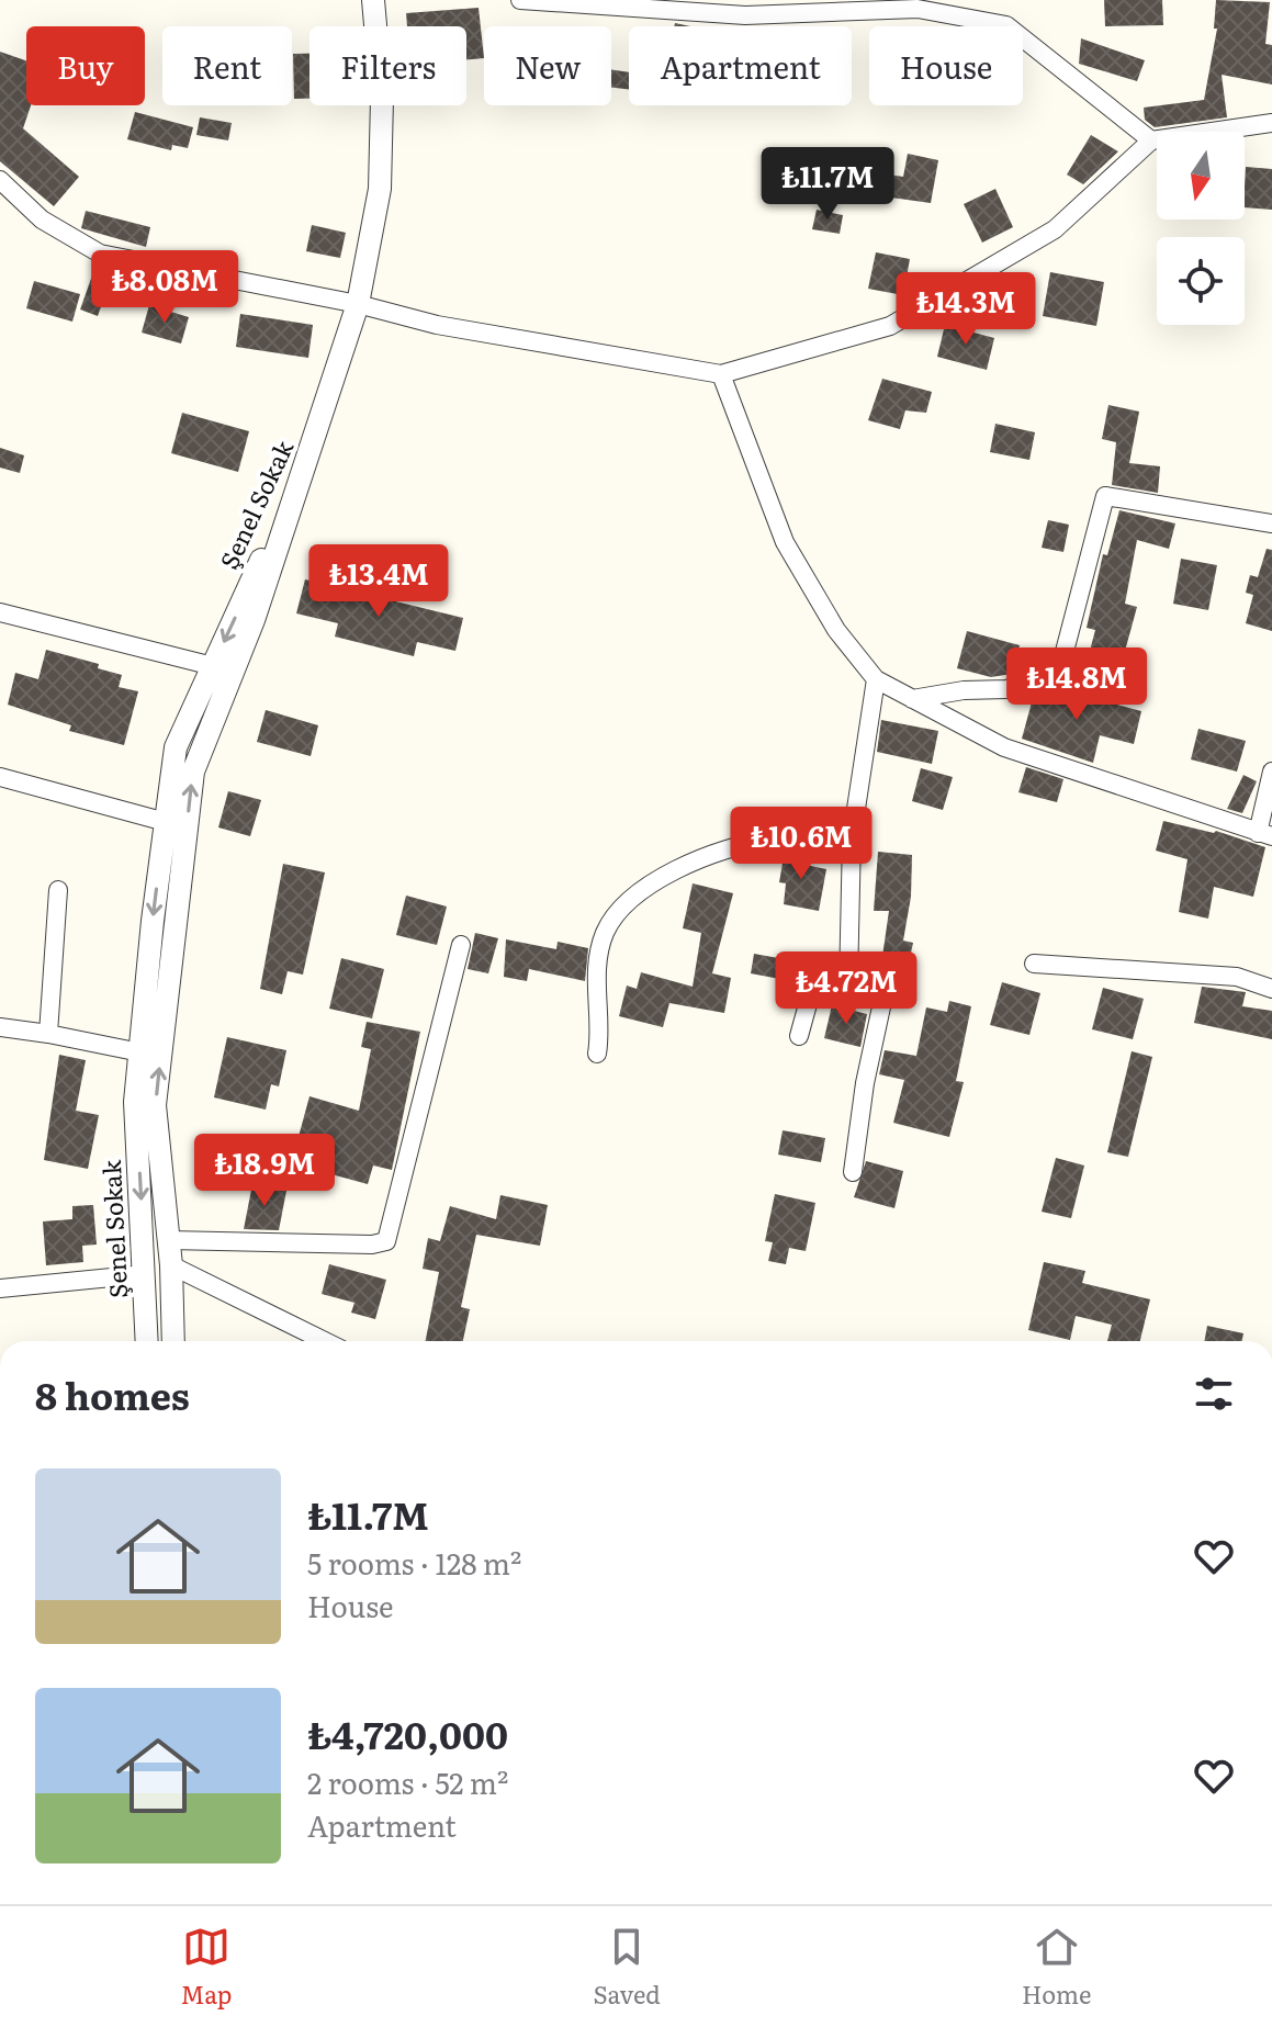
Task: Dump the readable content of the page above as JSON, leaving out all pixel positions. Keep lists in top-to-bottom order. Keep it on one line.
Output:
{"streets":{"street":["Şenel Sokak"]},"north":"bottom","page":{"chip":["Buy","Rent","Filters","New","Apartment","House"],"price":["₺11.7M","₺8.08M","₺14.3M","₺13.4M","₺14.8M","₺10.6M","₺4.72M","₺18.9M"],"heading":"8 homes","list":[{"name":"₺11.7M","note":"5 rooms · 128 m² · House"},{"name":"₺4,720,000","note":"2 rooms · 52 m² · Apartment"}],"tabs":["Map","Saved","Home"]}}
